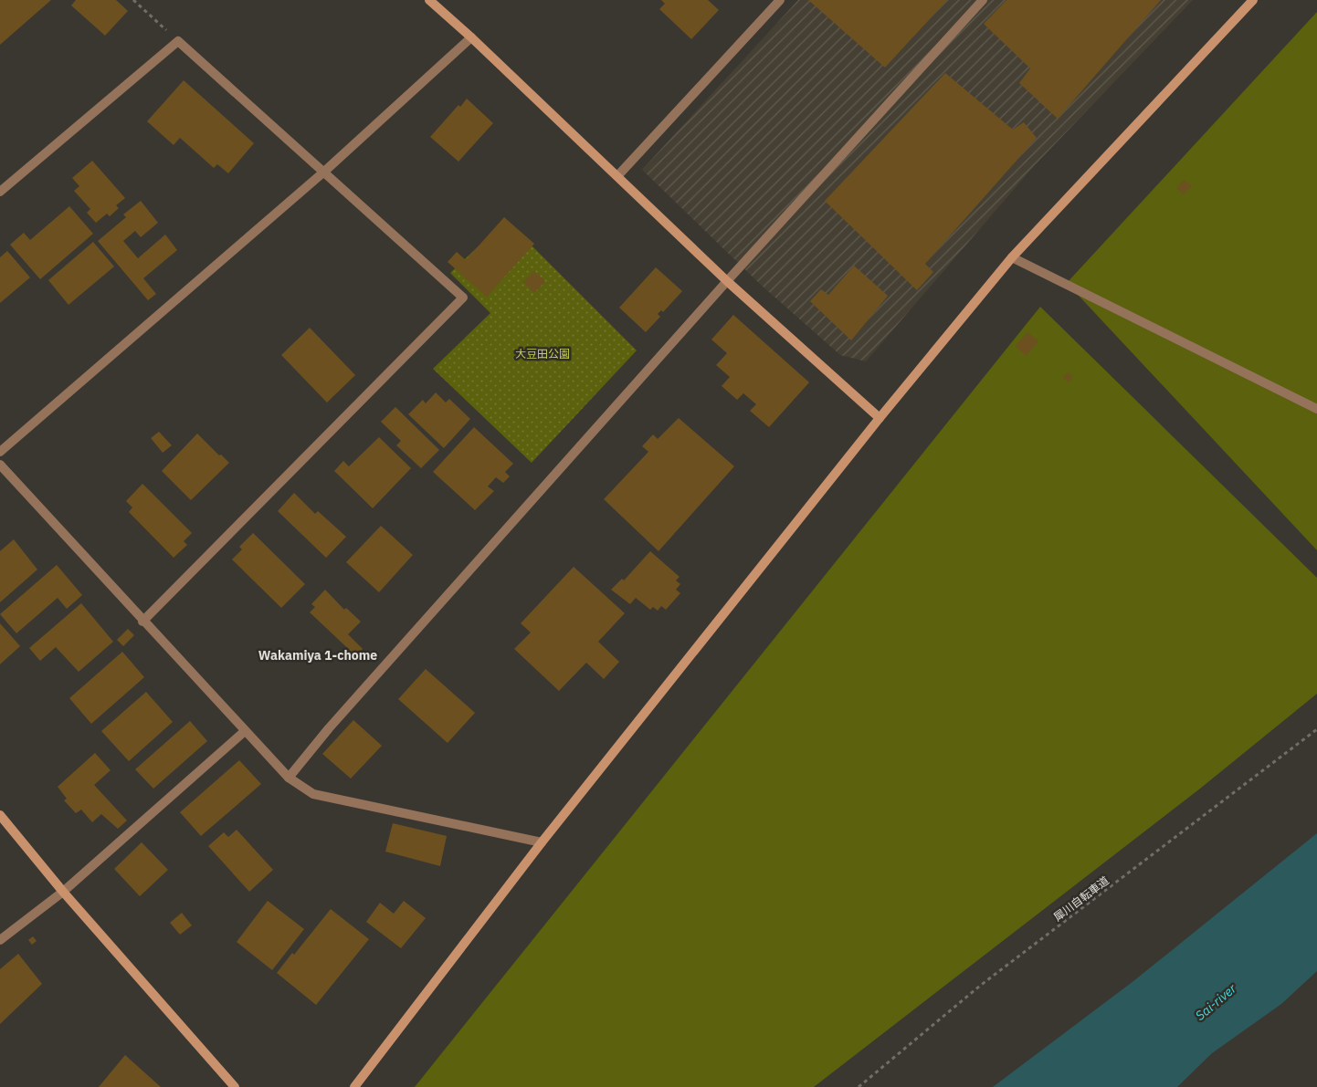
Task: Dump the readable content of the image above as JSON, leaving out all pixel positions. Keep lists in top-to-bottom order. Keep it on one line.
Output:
{"streets":{"path":["犀川自転車道"]},"districts":["Wakamiya 1-chome"],"water":["Sai-river"],"parks":["大豆田公園"]}
